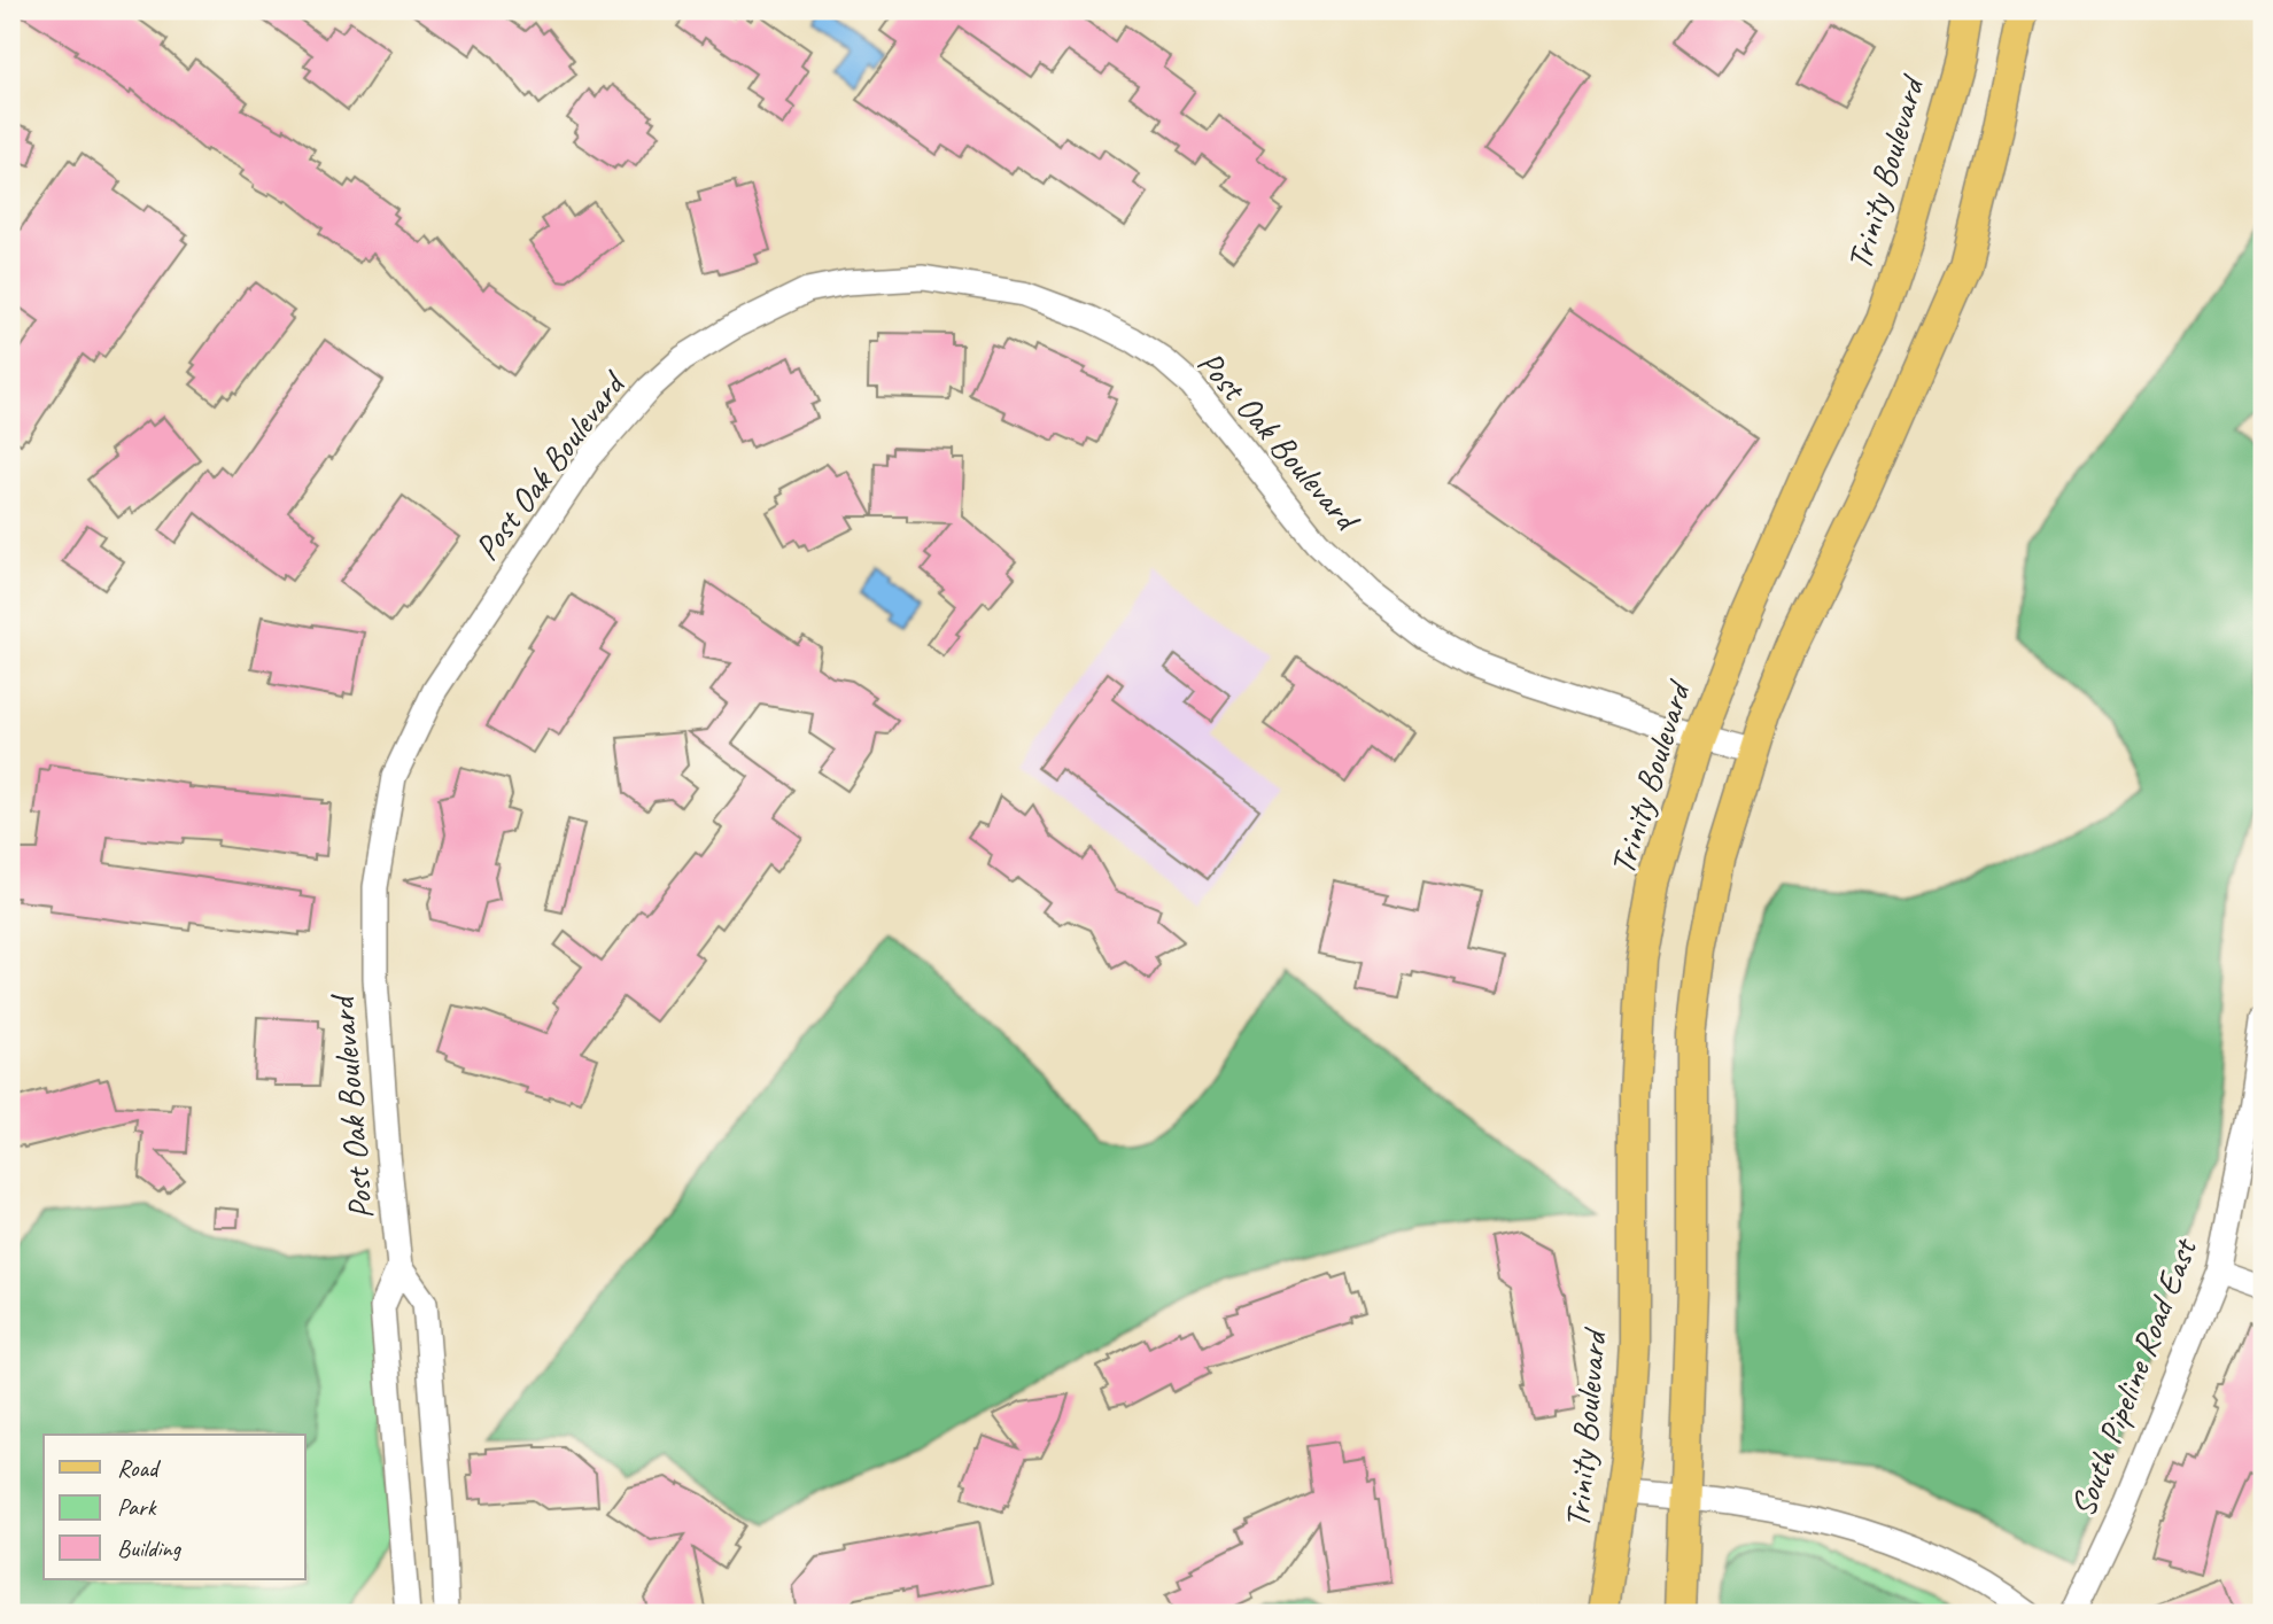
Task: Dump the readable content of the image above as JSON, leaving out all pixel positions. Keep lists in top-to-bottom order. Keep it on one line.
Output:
{"streets":{"main road":["Trinity Boulevard"],"street":["Post Oak Boulevard","South Pipeline Road East"]},"crossings":[["Trinity Boulevard","Post Oak Boulevard"]],"legend":["Road","Park","Building"]}
